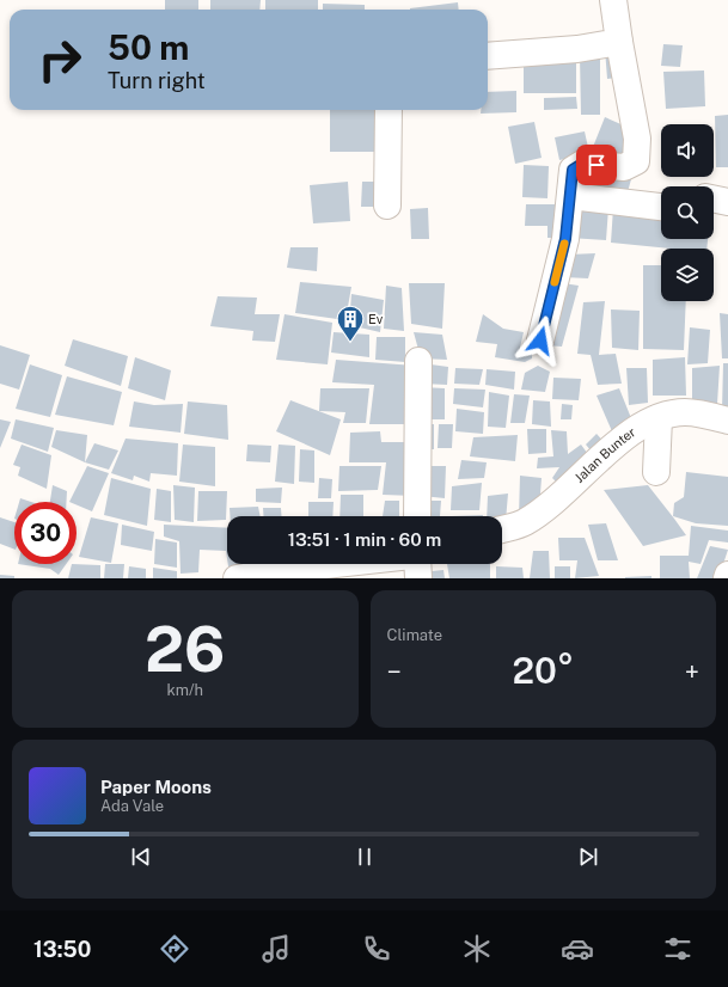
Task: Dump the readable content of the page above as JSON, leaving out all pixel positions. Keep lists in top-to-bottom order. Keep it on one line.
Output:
{"streets":{"street":["Jalan Bunter"]},"places":{"building":["Ev"]},"page":{"turn":["50 m","Turn right"],"limit":"30","trip":"13:51 · 1 min · 60 m","tile":[["26","km/h"],"Climate"],"heat":["−","20°","+"],"song":["Paper Moons","Ada Vale"],"tabs":"13:50"}}
